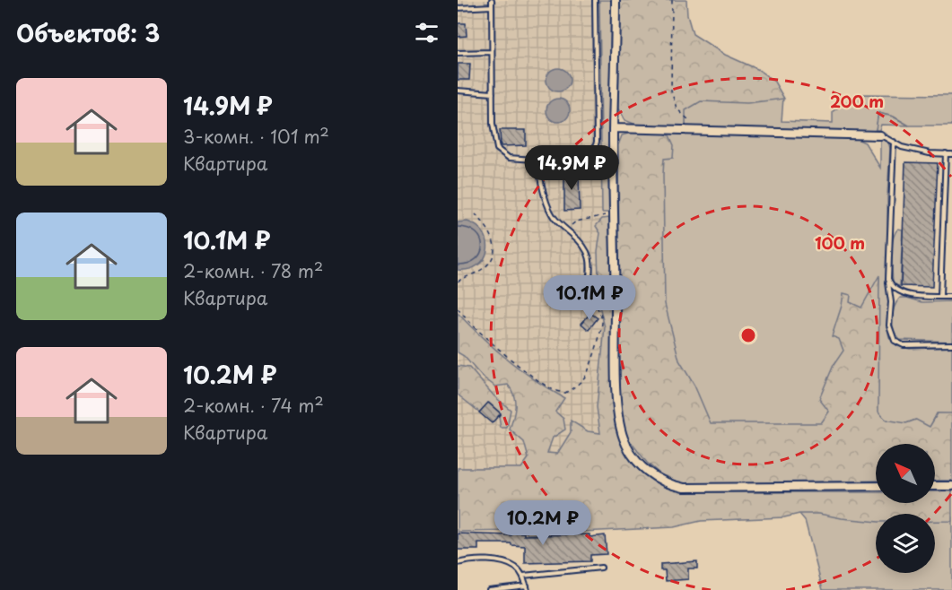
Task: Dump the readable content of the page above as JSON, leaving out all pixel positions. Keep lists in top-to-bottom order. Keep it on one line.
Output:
{"north":"top left","page":{"heading":"Объектов: 3","list":[{"name":"14.9M ₽","note":"3-комн. · 101 m² · Квартира"},{"name":"10.1M ₽","note":"2-комн. · 78 m² · Квартира"},{"name":"10.2M ₽","note":"2-комн. · 74 m² · Квартира"}],"price":["14.9M ₽","10.1M ₽","10.2M ₽"]},"rings":["200 m","100 m"]}
